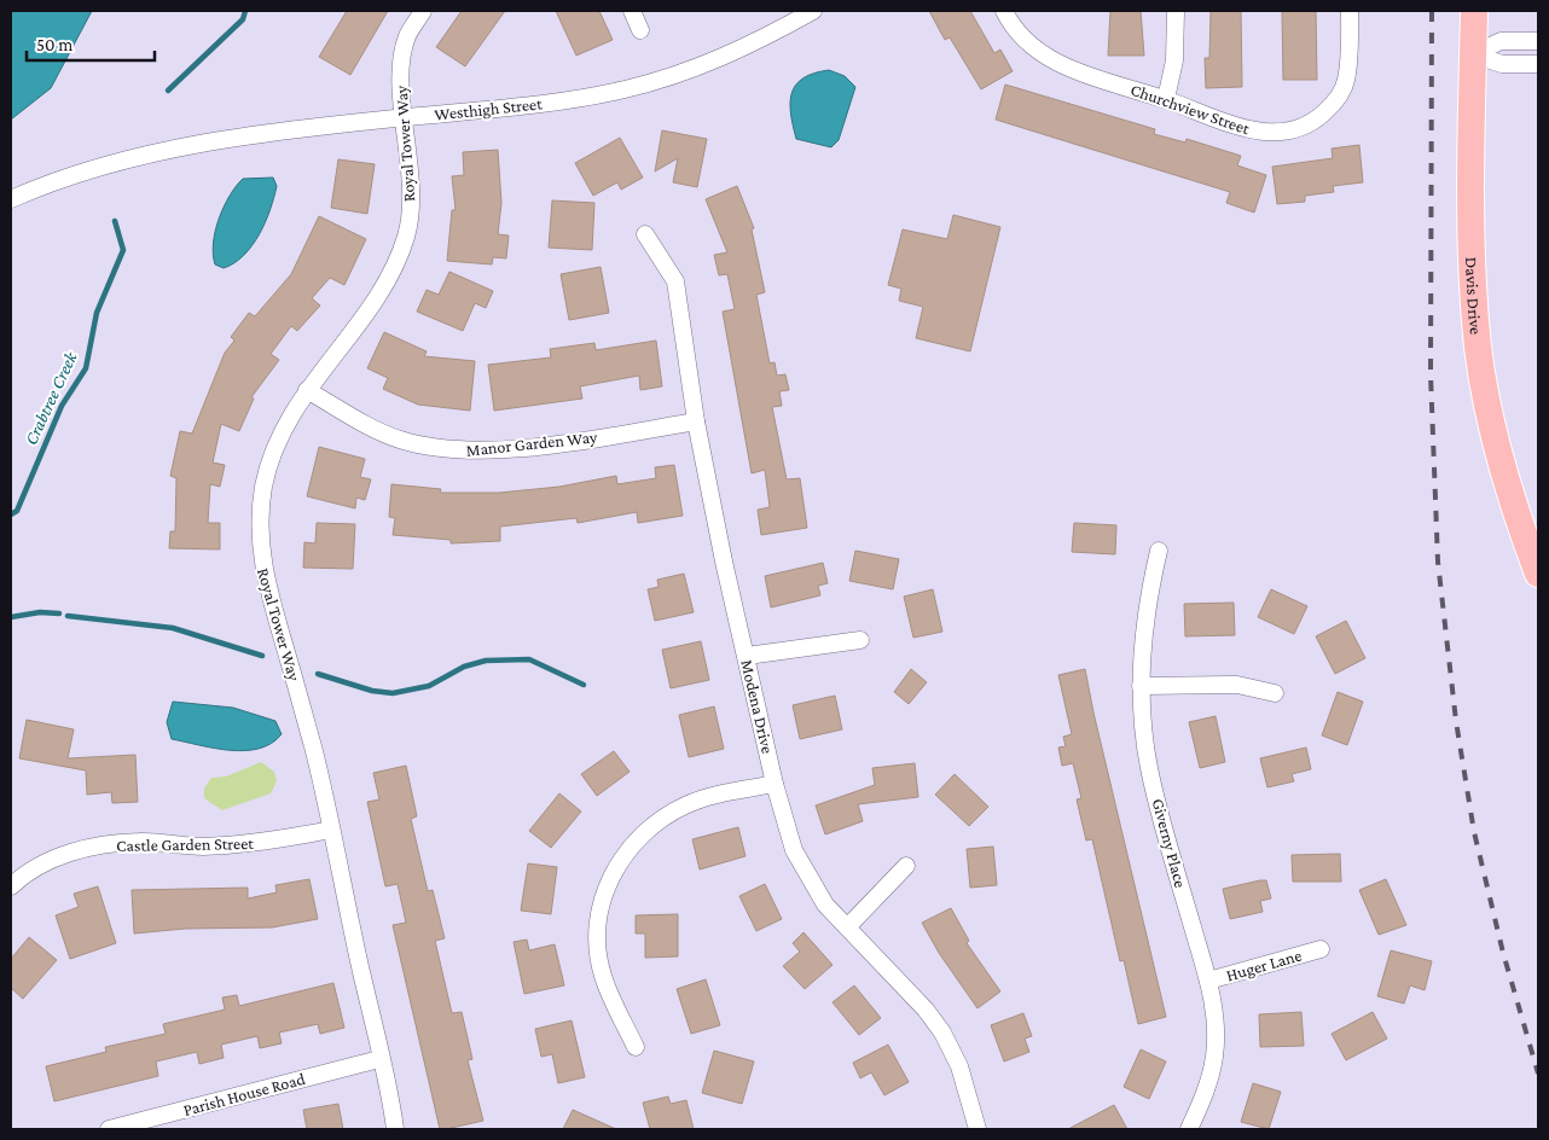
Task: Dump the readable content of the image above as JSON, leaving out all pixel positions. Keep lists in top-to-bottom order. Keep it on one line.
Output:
{"streets":{"main road":["Davis Drive"],"street":["Westhigh Street","Churchview Street","Royal Tower Way","Manor Garden Way","Modena Drive","Giverny Place","Castle Garden Street","Huger Lane","Parish House Road"]},"crossings":[["Westhigh Street","Royal Tower Way"],["Royal Tower Way","Manor Garden Way"],["Royal Tower Way","Castle Garden Street"],["Royal Tower Way","Parish House Road"],["Manor Garden Way","Modena Drive"],["Giverny Place","Huger Lane"]],"water":["Crabtree Creek"],"scale_bar":"50 m"}
